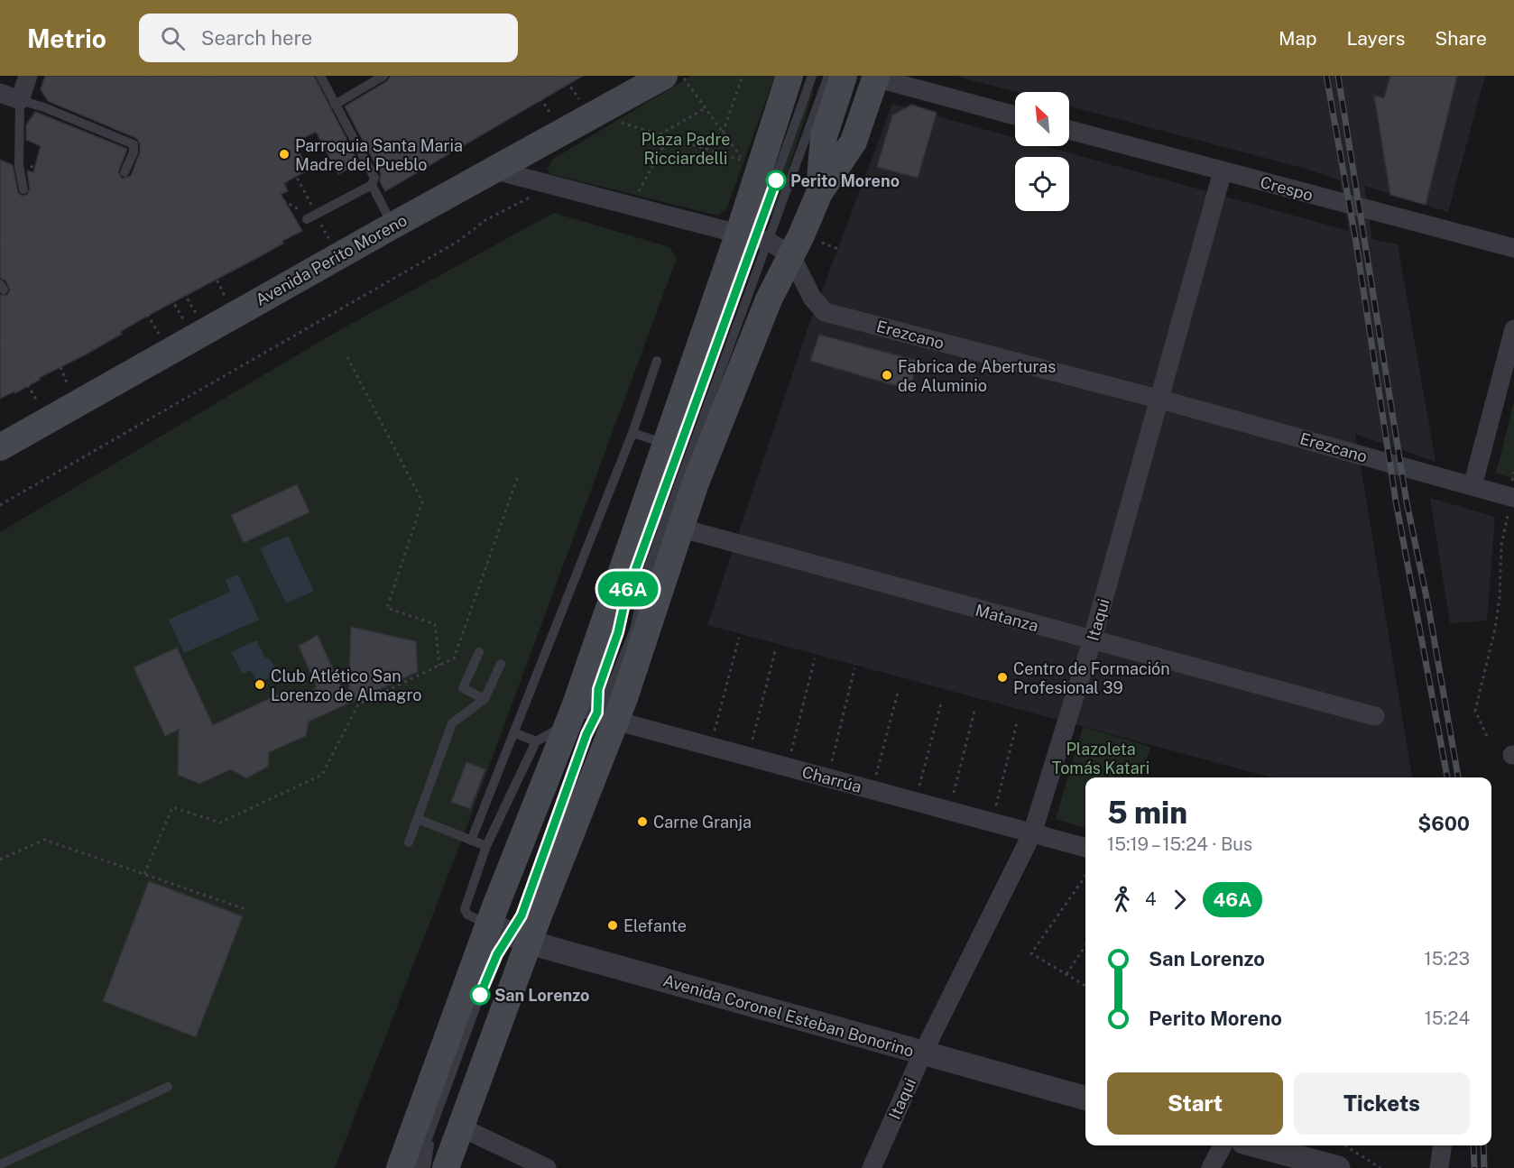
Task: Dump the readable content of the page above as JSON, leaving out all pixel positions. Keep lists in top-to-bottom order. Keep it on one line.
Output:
{"streets":{"main road":["Avenida Perito Moreno"],"street":["Crespo","Erezcano","Matanza","Itaqui","Charrúa","Avenida Coronel Esteban Bonorino"]},"crossings":[["Crespo","Itaqui"],["Erezcano","Itaqui"],["Matanza","Itaqui"],["Itaqui","Charrúa"],["Itaqui","Avenida Coronel Esteban Bonorino"]],"parks":["Plaza Padre Ricciardelli","Plazoleta Tomás Katari"],"places":["Parroquia Santa Maria Madre del Pueblo","Perito Moreno","Fabrica de Aberturas de Aluminio","Centro de Formación Profesional 39","Club Atlético San Lorenzo de Almagro","Carne Granja","Elefante","San Lorenzo"],"lines":["bus line 46A"],"north":"top left","page":{"header":"Metrio","search":"Search here","nav":["Map","Layers","Share"],"on_map":"46A","heading":["5 min","15:19 – 15:24 · Bus","$600"],"legs":["4","46A"],"list":[{"name":"San Lorenzo","value":"15:23"},{"name":"Perito Moreno","value":"15:24"}],"buttons":["Start","Tickets"]}}
